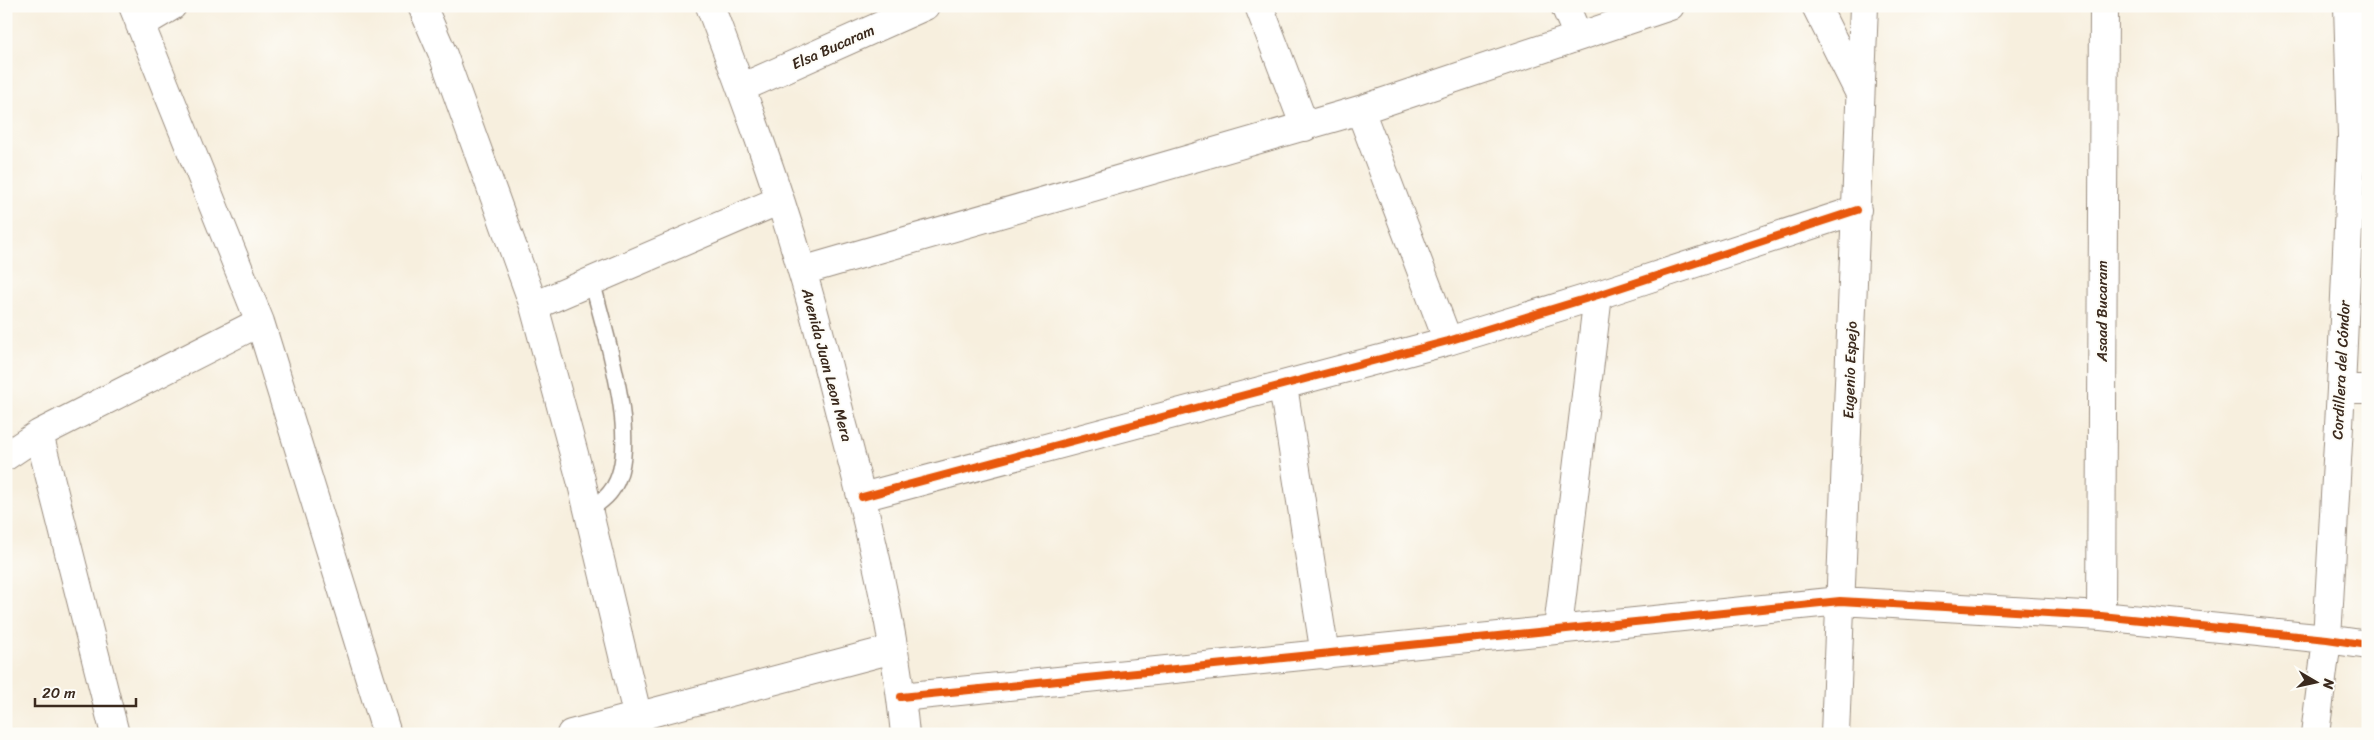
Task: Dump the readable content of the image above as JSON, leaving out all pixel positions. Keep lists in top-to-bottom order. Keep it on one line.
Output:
{"streets":{"street":["Elsa Bucaram","Asaad Bucaram","Avenida Juan Leon Mera","Eugenio Espejo","Cordillera del Cóndor"]},"crossings":[["Elsa Bucaram","Avenida Juan Leon Mera"]],"scale_bar":"20 m","north":"right"}
